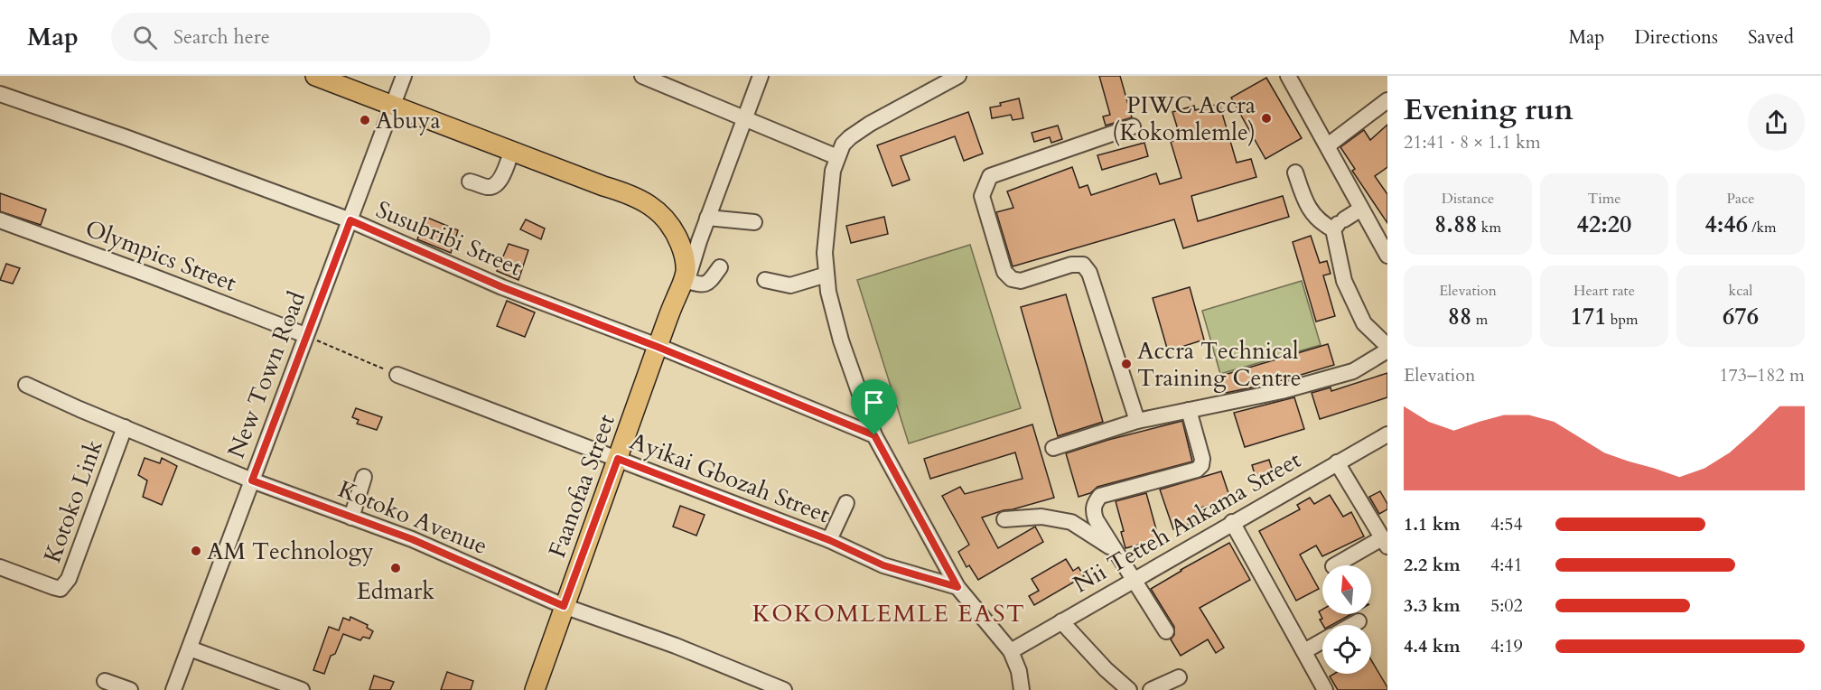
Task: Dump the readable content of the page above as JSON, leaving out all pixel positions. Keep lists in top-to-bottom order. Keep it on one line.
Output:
{"streets":{"main road":["Faanofaa Street"],"street":["Susubribi Street","Olympics Street","New Town Road","Ayikai Gbozah Street","Kotoko Link","Kotoko Avenue","Nii Tetteh Ankama Street"]},"crossings":[["Susubribi Street","New Town Road"],["Susubribi Street","Faanofaa Street"],["Olympics Street","New Town Road"],["New Town Road","Kotoko Avenue"],["Ayikai Gbozah Street","Faanofaa Street"],["Faanofaa Street","Kotoko Avenue"],["Kotoko Link","Kotoko Avenue"]],"districts":["KOKOMLEMLE EAST"],"places":["PIWC Accra (Kokomlemle)","Abuya","Accra Technical Training Centre","AM Technology","Edmark"],"north":"top","page":{"header":"Map","search":"Search here","nav":["Map","Directions","Saved"],"heading":["Evening run","21:41 · 8 × 1.1 km"],"stats":[["Distance","8.88 km"],["Time","42:20"],["Pace","4:46 /km"],["Elevation","88 m"],["Heart rate","171 bpm"],["kcal","676"]],"chart":["Elevation","173–182 m"],"list":[{"name":"1.1 km","note":"4:54"},{"name":"2.2 km","note":"4:41"},{"name":"3.3 km","note":"5:02"},{"name":"4.4 km","note":"4:19"}]}}
